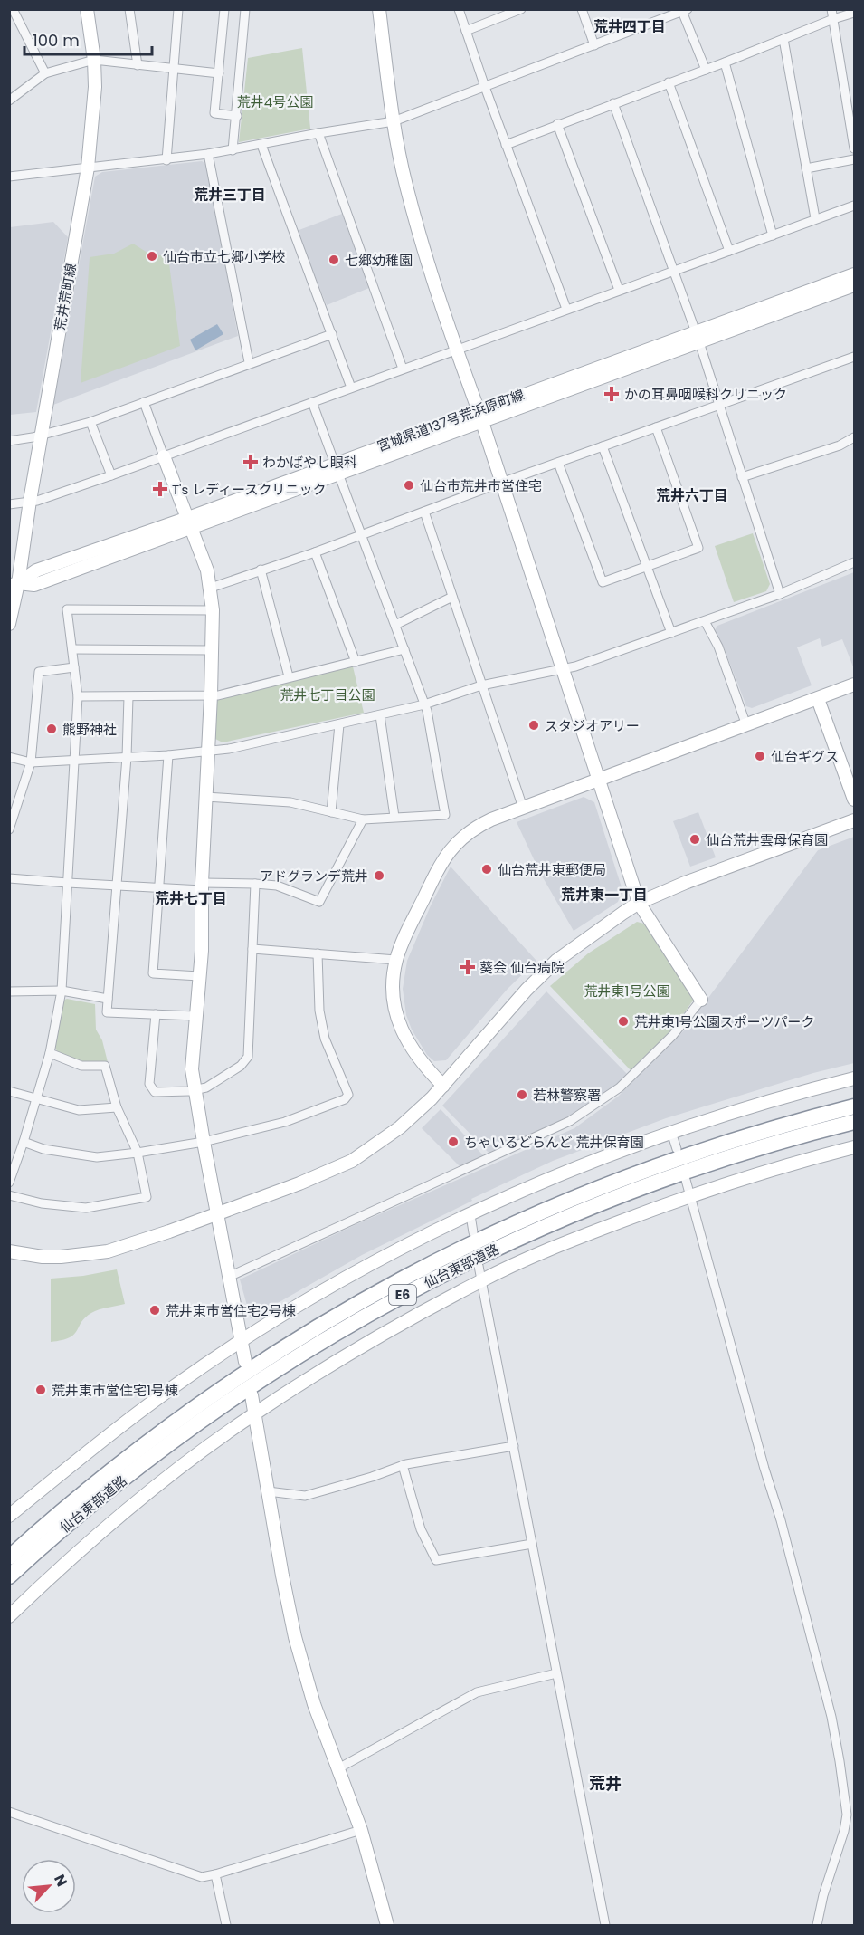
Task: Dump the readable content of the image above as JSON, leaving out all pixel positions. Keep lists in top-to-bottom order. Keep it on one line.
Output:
{"streets":{"highway":["仙台東部道路","E6"],"street":["荒井荒町線","宮城県道137号荒浜原町線"]},"crossings":[["荒井荒町線","宮城県道137号荒浜原町線"]],"districts":["荒井四丁目","荒井三丁目","荒井六丁目","荒井東一丁目","荒井七丁目","荒井"],"parks":["荒井4号公園","荒井七丁目公園","荒井東1号公園"],"places":{"other":["仙台市立七郷小学校","七郷幼稚園","仙台市荒井市営住宅","スタジオアリー","熊野神社","仙台ギグス","仙台荒井雲母保育園","仙台荒井東郵便局","アドグランデ荒井","荒井東1号公園スポーツパーク","若林警察署","ちゃいるどらんど 荒井保育園","荒井東市営住宅2号棟","荒井東市営住宅1号棟"],"health":["かの耳鼻咽喉科クリニック","わかばやし眼科","T's レディースクリニック","葵会 仙台病院"]},"scale_bar":"100 m","north":"top right"}
